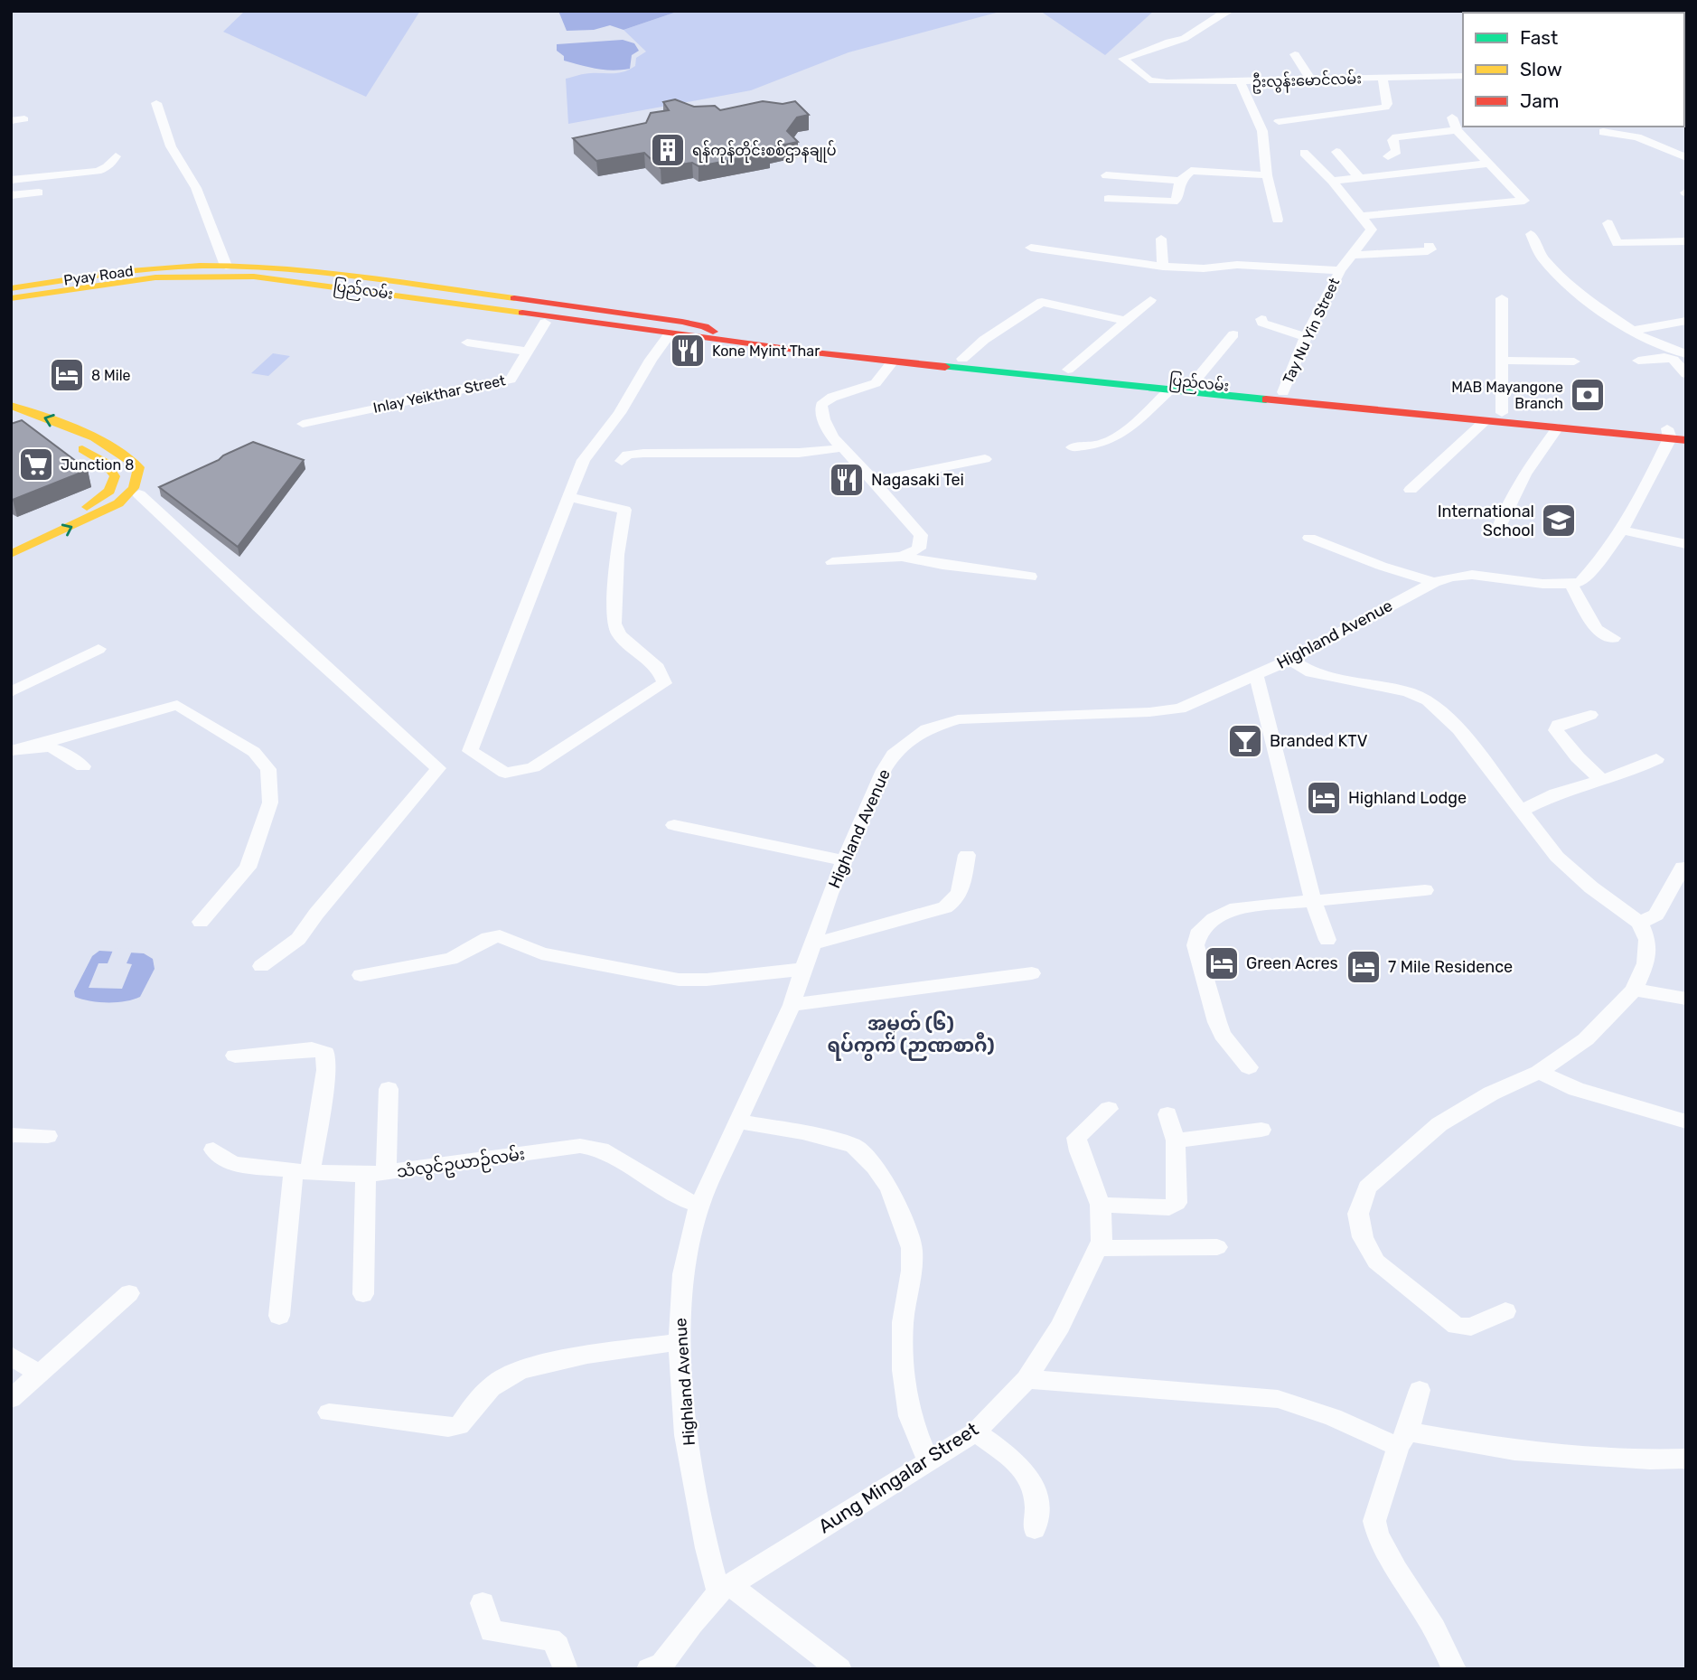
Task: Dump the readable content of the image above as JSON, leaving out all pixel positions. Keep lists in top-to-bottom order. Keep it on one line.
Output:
{"streets":{"main road":["Pyay Road","ပြည်လမ်း"],"street":["ဦးလွန်းမောင်လမ်း","Tay Nu Yin Street","Inlay Yeikthar Street","Highland Avenue","သံလွင်ဥယာဉ်လမ်း","Aung Mingalar Street"]},"crossings":[["Pyay Road","ပြည်လမ်း"],["ပြည်လမ်း","Tay Nu Yin Street"],["ပြည်လမ်း","Inlay Yeikthar Street"],["Highland Avenue","သံလွင်ဥယာဉ်လမ်း"],["Highland Avenue","Aung Mingalar Street"]],"districts":["အမှတ် (၆) ရပ်ကွက် (ဉာဏစာဂီ)"],"places":{"building":["ရန်ကုန်တိုင်းစစ်ဌာနချုပ်"],"restaurant":["Kone Myint Thar","Nagasaki Tei"],"hotel":["8 Mile","Highland Lodge","Green Acres","7 Mile Residence"],"bank":["MAB Mayangone Branch"],"supermarket":["Junction 8"],"school or university":["International School"],"bar":["Branded KTV"]},"legend":["Fast","Slow","Jam"]}
